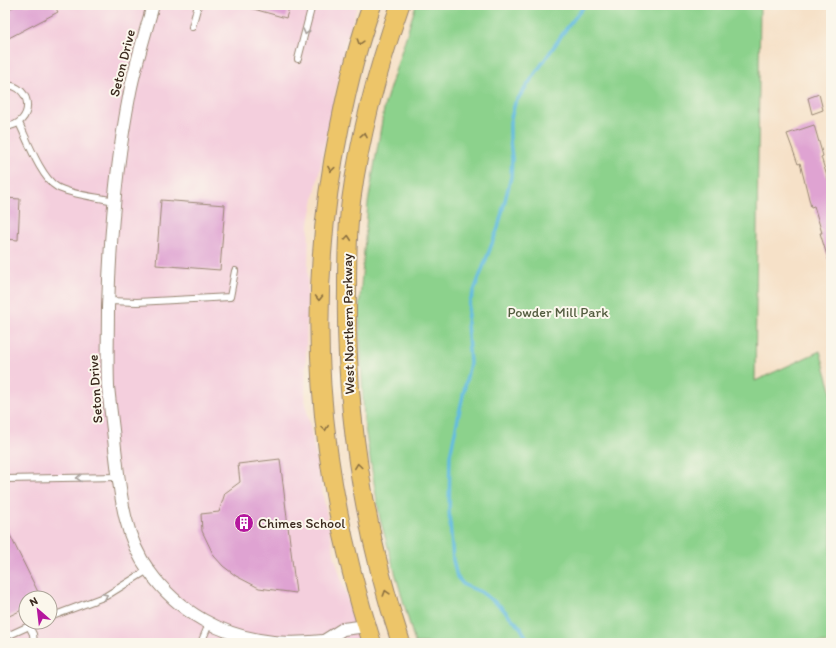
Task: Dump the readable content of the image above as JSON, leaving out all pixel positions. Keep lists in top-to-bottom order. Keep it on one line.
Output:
{"streets":{"main road":["West Northern Parkway"],"street":["Seton Drive"]},"crossings":[["Seton Drive","West Northern Parkway"]],"parks":["Powder Mill Park"],"places":{"building":["Chimes School"]},"north":"top left"}
